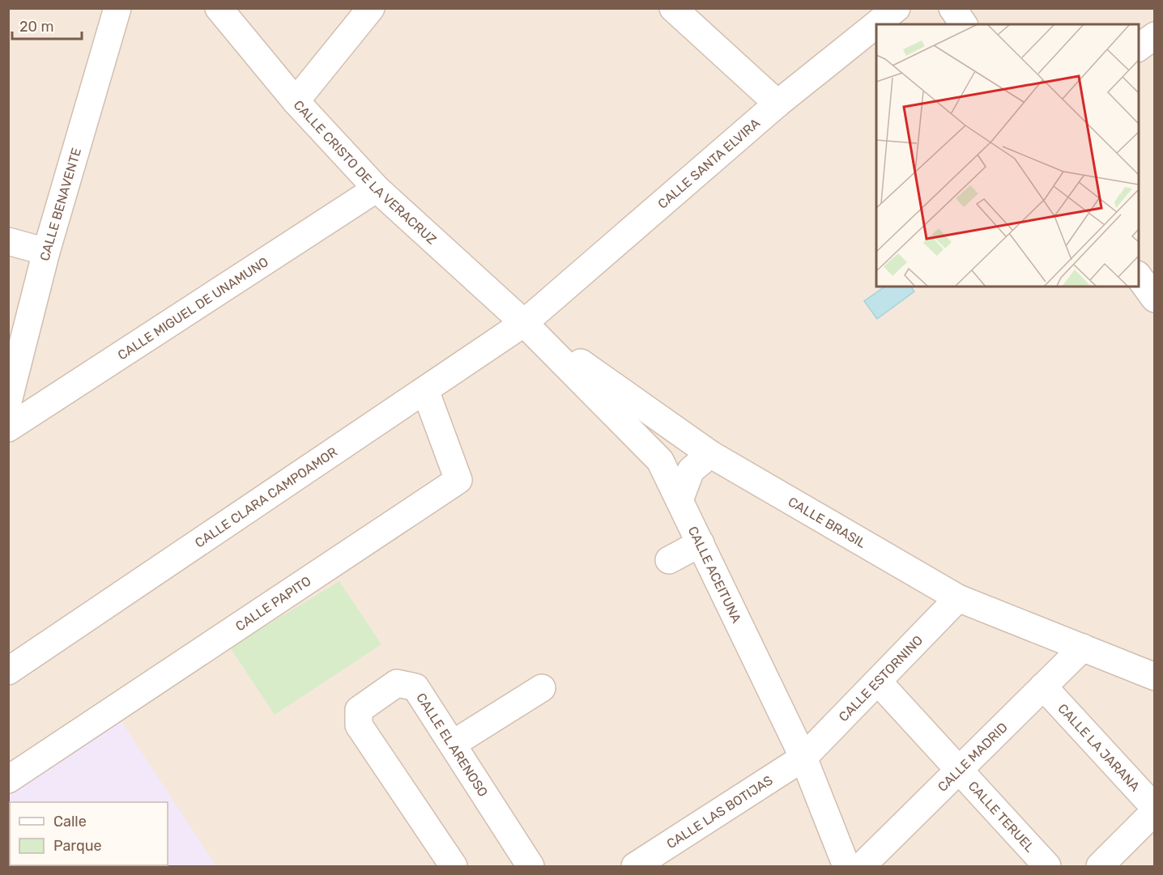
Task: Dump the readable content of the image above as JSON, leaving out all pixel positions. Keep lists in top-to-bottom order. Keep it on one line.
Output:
{"streets":{"street":["CALLE SANTA ELVIRA","CALLE CRISTO DE LA VERACRUZ","CALLE BENAVENTE","CALLE MIGUEL DE UNAMUNO","CALLE CLARA CAMPOAMOR","CALLE BRASIL","CALLE ACEITUNA","CALLE PAPITO","CALLE ESTORNINO","CALLE EL ARENOSO","CALLE LA JARANA","CALLE MADRID","CALLE LAS BOTIJAS","CALLE TERUEL"]},"crossings":[["CALLE SANTA ELVIRA","CALLE CRISTO DE LA VERACRUZ"],["CALLE SANTA ELVIRA","CALLE CLARA CAMPOAMOR"],["CALLE SANTA ELVIRA","CALLE BRASIL"],["CALLE SANTA ELVIRA","CALLE ACEITUNA"],["CALLE CRISTO DE LA VERACRUZ","CALLE MIGUEL DE UNAMUNO"],["CALLE CRISTO DE LA VERACRUZ","CALLE CLARA CAMPOAMOR"],["CALLE CRISTO DE LA VERACRUZ","CALLE BRASIL"],["CALLE CRISTO DE LA VERACRUZ","CALLE ACEITUNA"],["CALLE CLARA CAMPOAMOR","CALLE BRASIL"],["CALLE CLARA CAMPOAMOR","CALLE ACEITUNA"],["CALLE CLARA CAMPOAMOR","CALLE PAPITO"],["CALLE BRASIL","CALLE ACEITUNA"],["CALLE BRASIL","CALLE ESTORNINO"],["CALLE BRASIL","CALLE MADRID"],["CALLE ACEITUNA","CALLE ESTORNINO"],["CALLE ACEITUNA","CALLE LAS BOTIJAS"],["CALLE ESTORNINO","CALLE LAS BOTIJAS"],["CALLE ESTORNINO","CALLE TERUEL"],["CALLE LA JARANA","CALLE MADRID"],["CALLE MADRID","CALLE TERUEL"]],"legend":["Calle","Parque"],"scale_bar":"20 m"}
